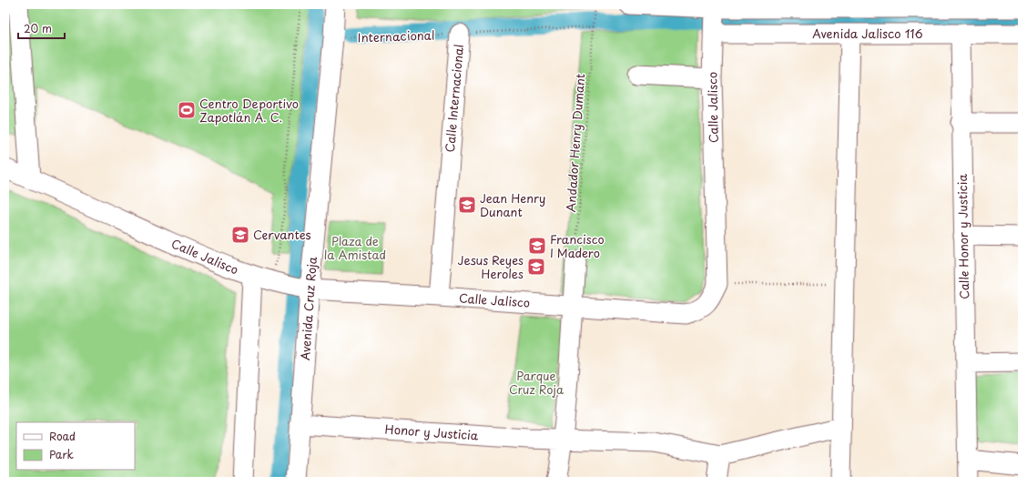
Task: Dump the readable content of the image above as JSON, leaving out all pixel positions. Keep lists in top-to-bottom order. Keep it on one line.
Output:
{"streets":{"street":["Avenida Jalisco 116","Calle Internacional","Calle Jalisco","Calle Honor y Justicia","Avenida Cruz Roja","Honor y Justicia"],"path":["Internacional","Andador Henry Dumant"]},"crossings":[["Avenida Jalisco 116","Calle Jalisco"],["Avenida Jalisco 116","Calle Honor y Justicia"],["Internacional","Calle Internacional"],["Internacional","Avenida Cruz Roja"],["Calle Internacional","Calle Jalisco"],["Calle Internacional","Andador Henry Dumant"],["Calle Jalisco","Avenida Cruz Roja"],["Avenida Cruz Roja","Honor y Justicia"]],"parks":["Plaza de la Amistad","Parque Cruz Roja"],"places":{"sports":["Centro Deportivo Zapotlán A. C."],"school or university":["Jean Henry Dunant","Cervantes","Francisco I Madero","Jesus Reyes Heroles"]},"legend":["Road","Park"],"scale_bar":"20 m"}
